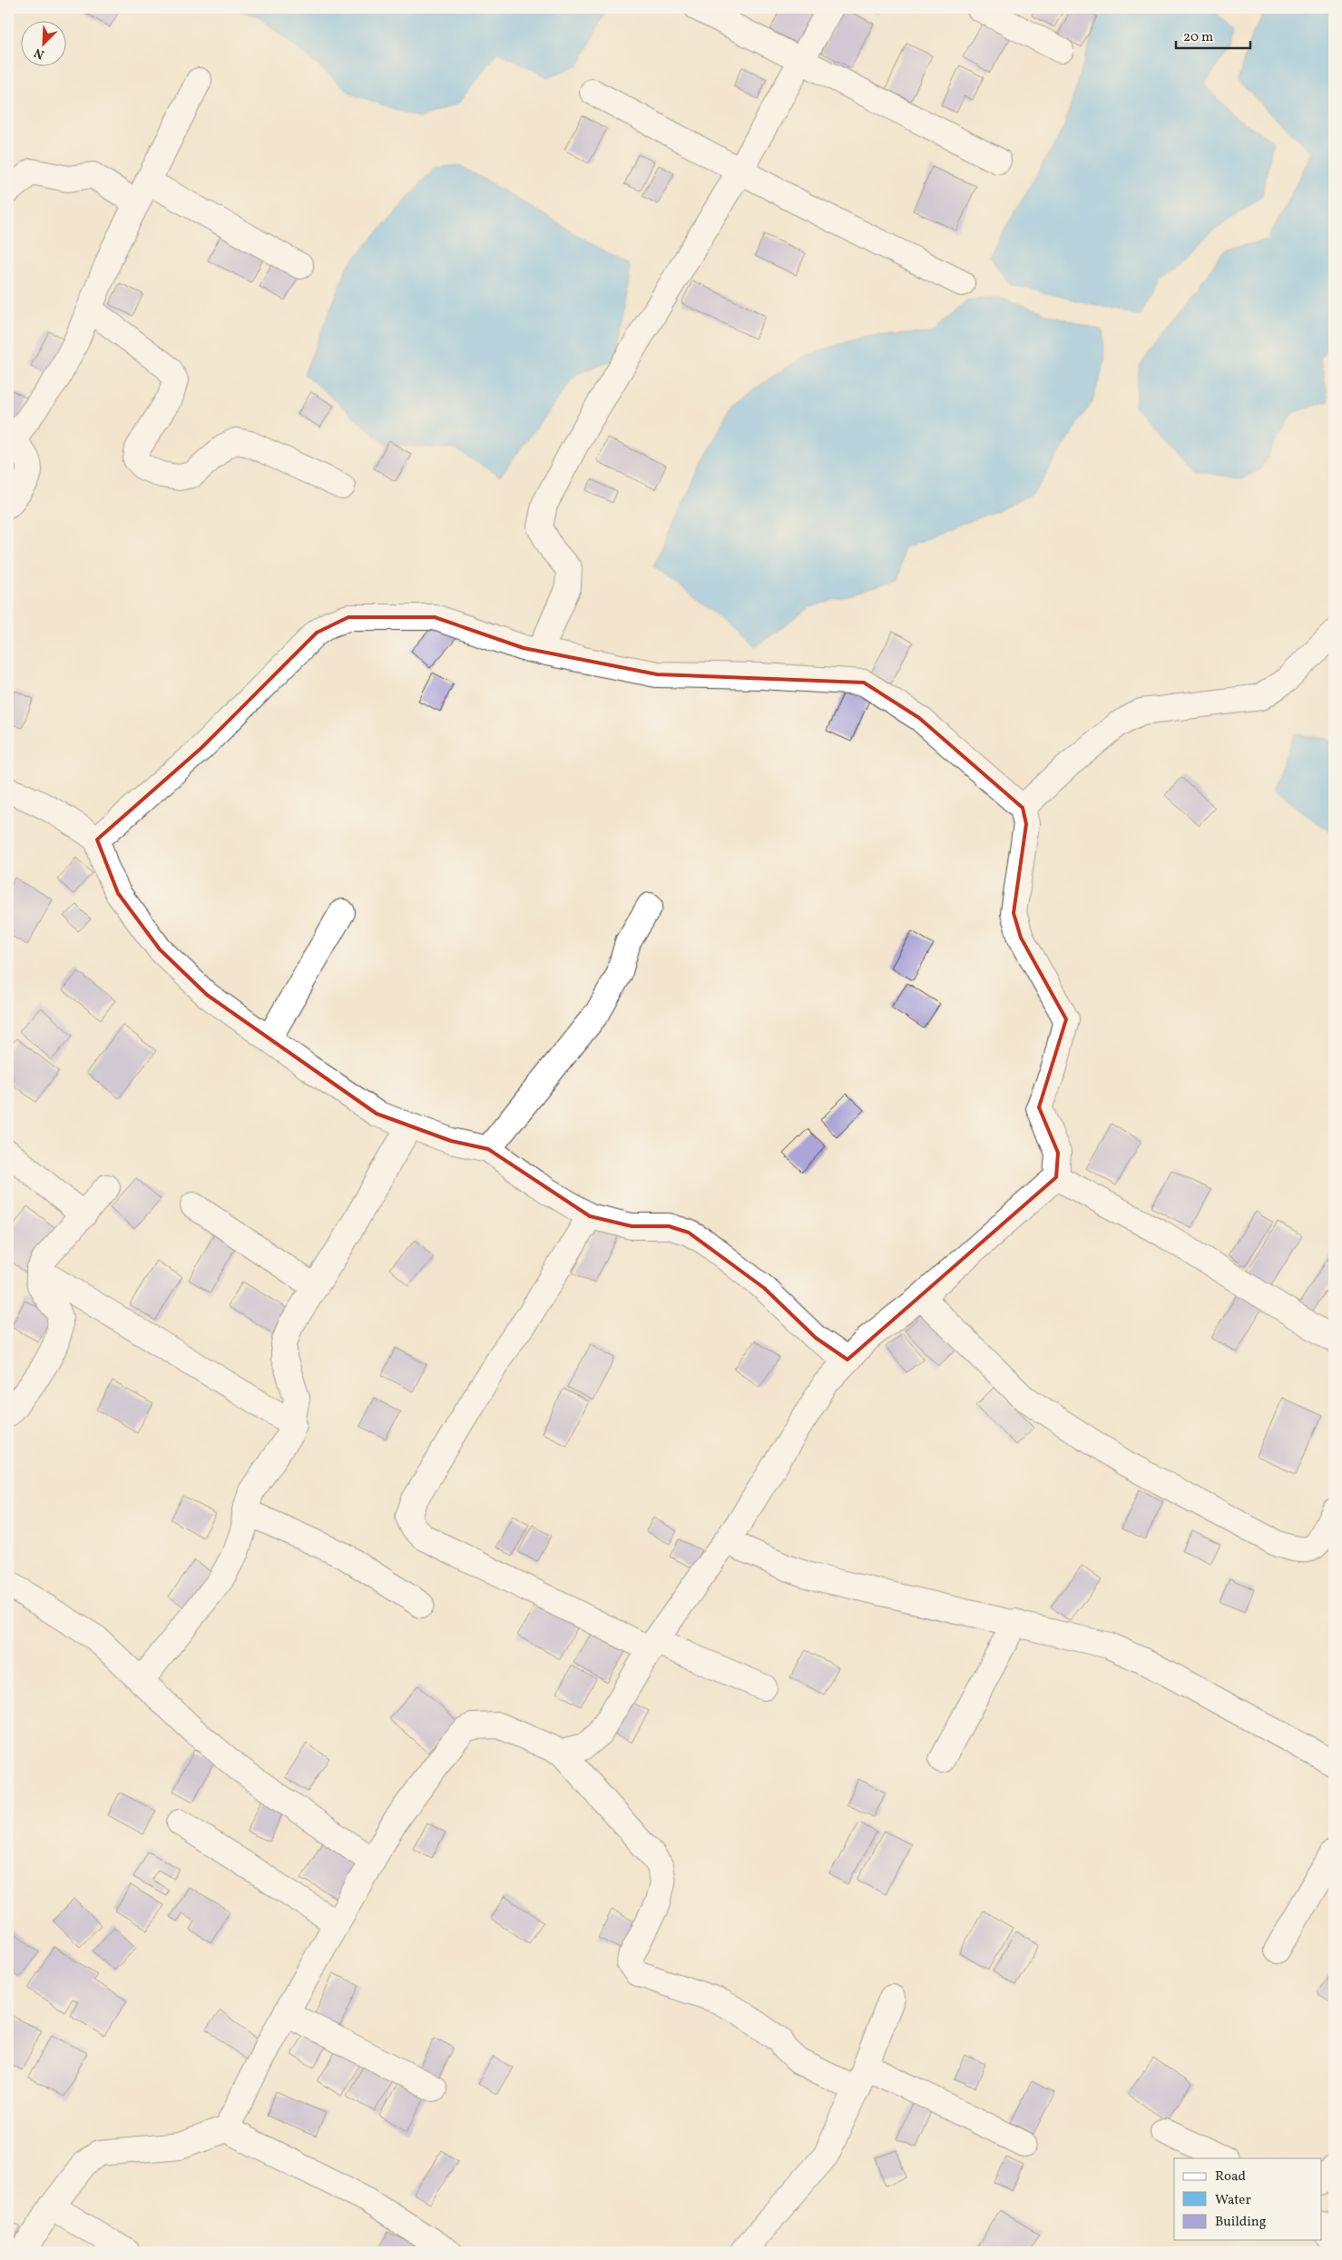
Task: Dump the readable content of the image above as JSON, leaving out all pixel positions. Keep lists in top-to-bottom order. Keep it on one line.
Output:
{"legend":["Road","Water","Building"],"scale_bar":"20 m","north":"bottom left"}
